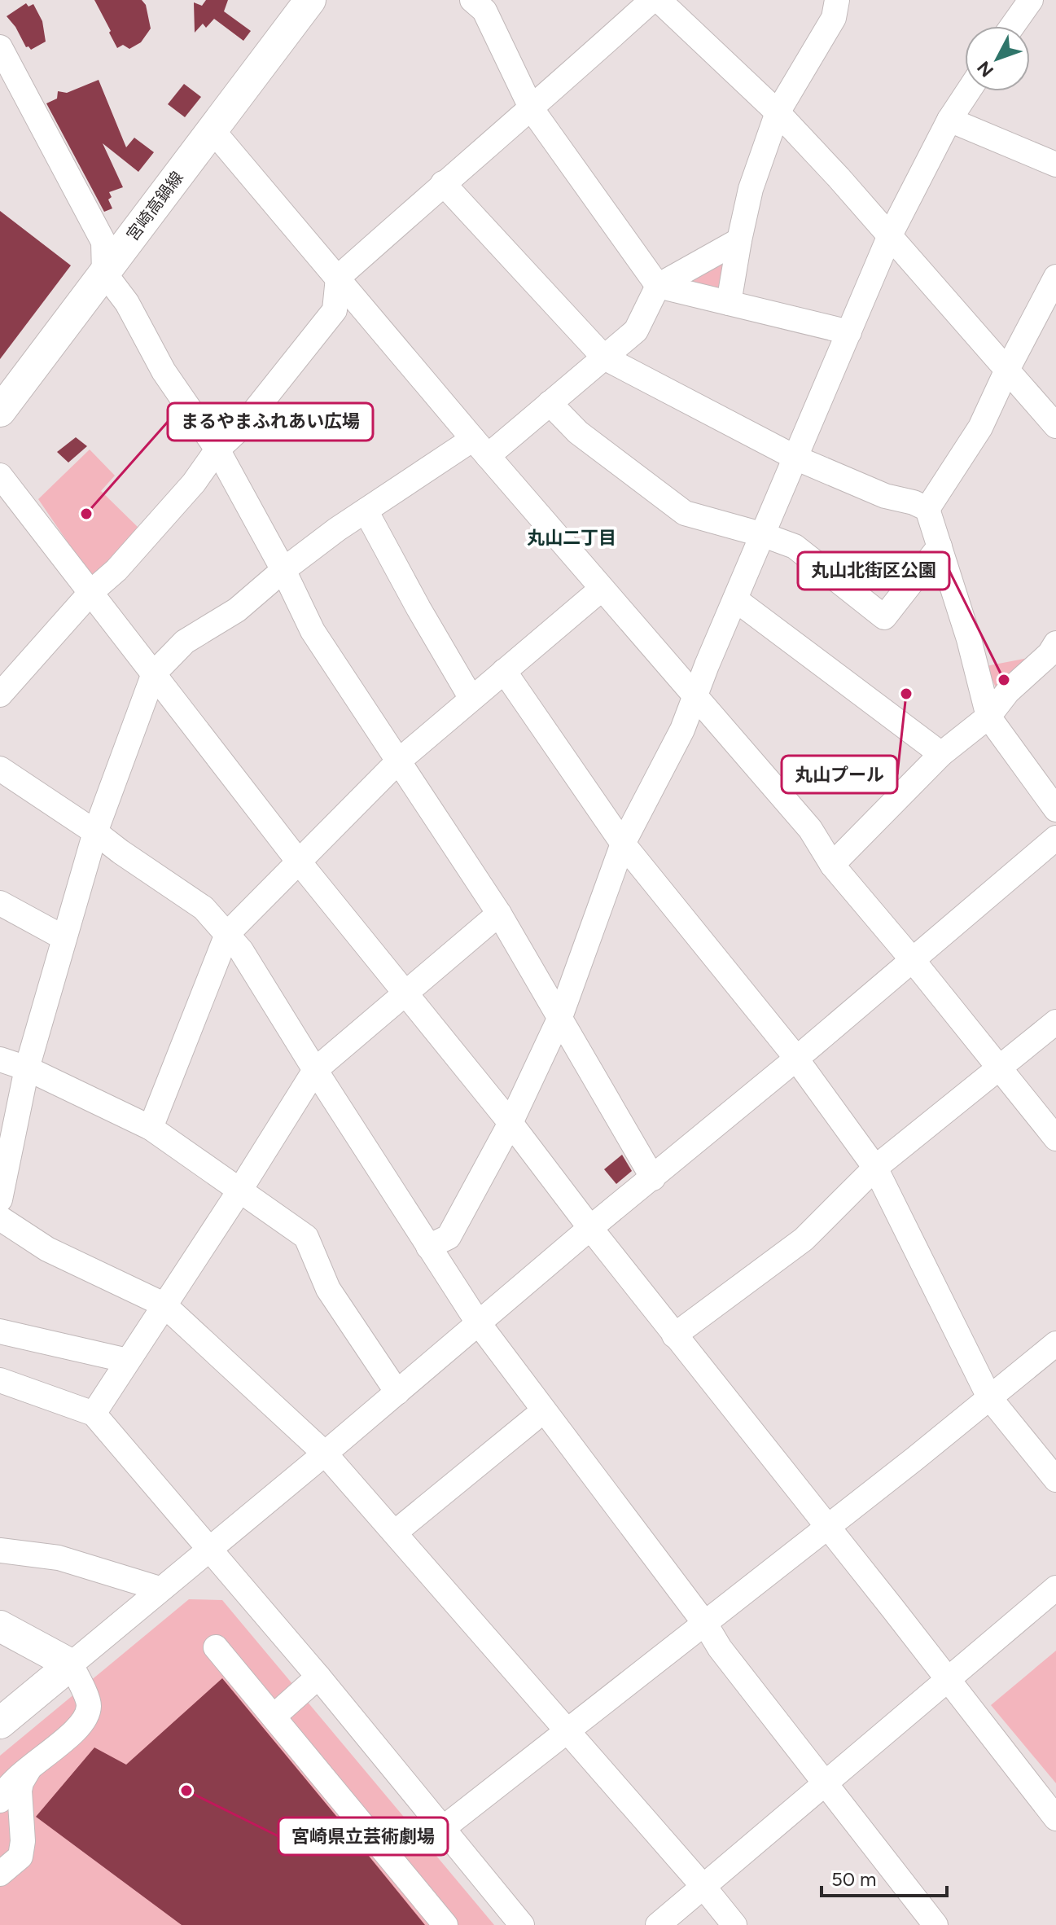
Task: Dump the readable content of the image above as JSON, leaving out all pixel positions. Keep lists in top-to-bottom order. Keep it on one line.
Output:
{"streets":{"main road":["宮崎高鍋線"]},"districts":["丸山二丁目"],"places":["まるやまふれあい広場","丸山北街区公園","丸山プール","宮崎県立芸術劇場"],"scale_bar":"50 m","north":"bottom left"}
